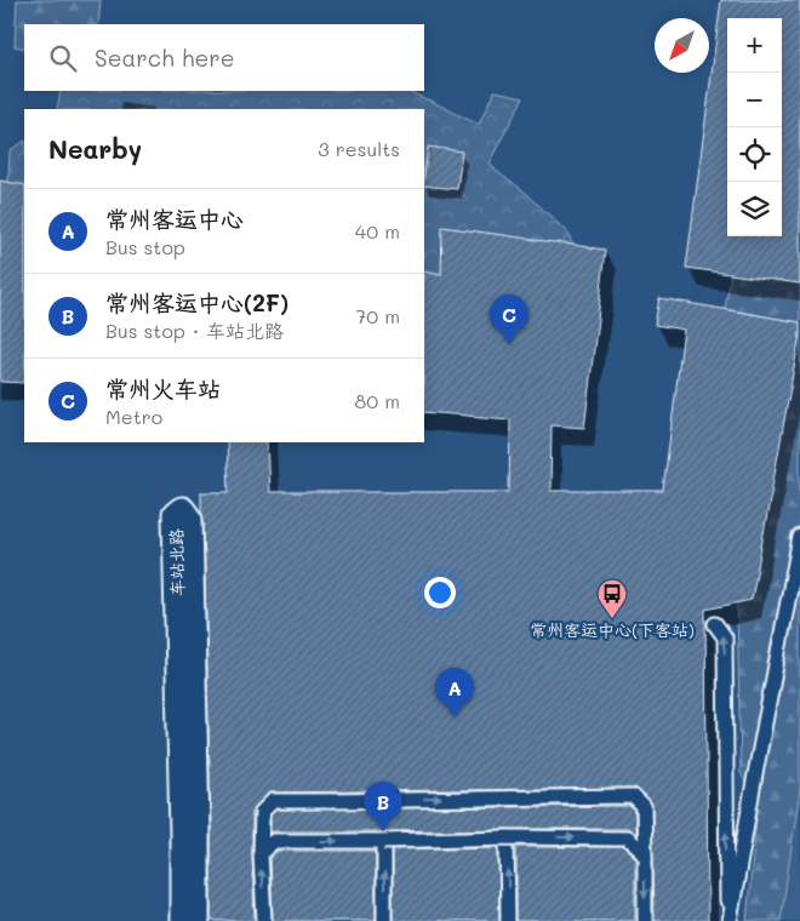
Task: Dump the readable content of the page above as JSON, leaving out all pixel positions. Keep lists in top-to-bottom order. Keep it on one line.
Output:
{"streets":{"street":["车站北路"]},"places":{"bus stop":["常州客运中心(下客站)"]},"north":"bottom left","page":{"map_buttons":["+","−"],"search":"Search here","heading":["Nearby","3 results"],"list":[{"mark":"A","name":"常州客运中心","note":"Bus stop","value":"40 m"},{"mark":"B","name":"常州客运中心(2F)","note":"Bus stop · 车站北路","value":"70 m"},{"mark":"C","name":"常州火车站","note":"Metro","value":"80 m"}],"pins":["C","A","B"]}}
